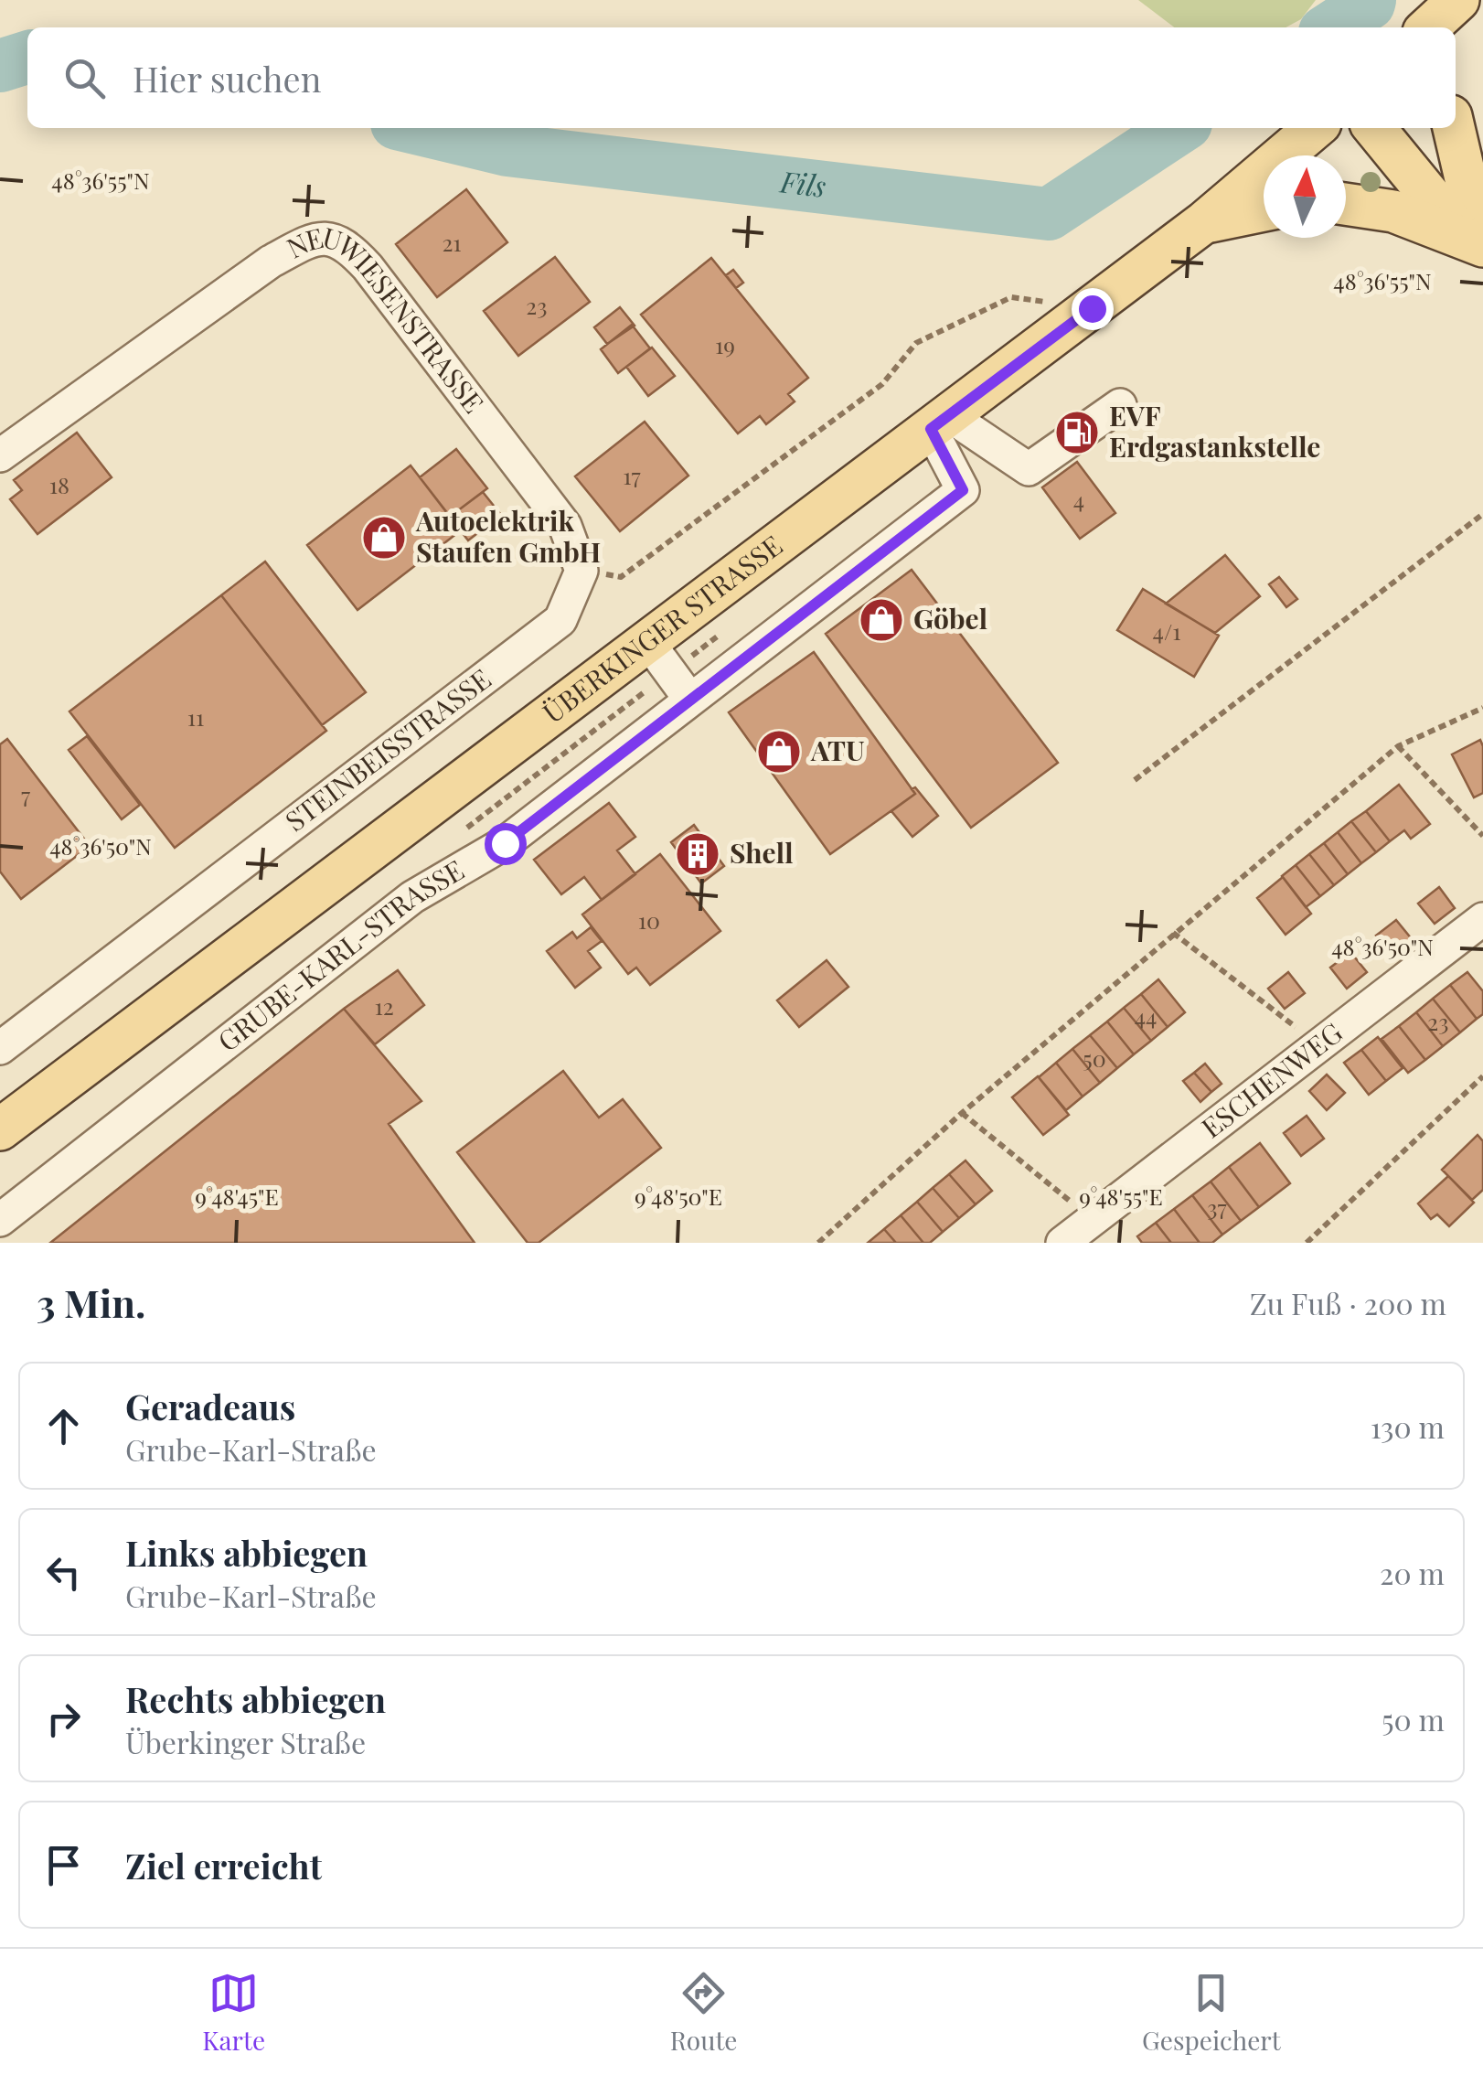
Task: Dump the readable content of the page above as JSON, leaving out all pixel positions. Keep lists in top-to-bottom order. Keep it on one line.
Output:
{"streets":{"main road":["ÜBERKINGER STRASSE"],"street":["NEUWIESENSTRASSE","STEINBEISSTRASSE","GRUBE-KARL-STRASSE","ESCHENWEG"]},"crossings":[["NEUWIESENSTRASSE","STEINBEISSTRASSE"],["ÜBERKINGER STRASSE","GRUBE-KARL-STRASSE"]],"water":["Fils"],"places":{"fuel station":["EVF Erdgastankstelle"],"shop":["Autoelektrik Staufen GmbH","Göbel","ATU"],"building":["Shell"]},"house_numbers":["21","23","19","17","18","4","4/1","11","7","10","12","44","23","50","37"],"north":"top","page":{"search":"Hier suchen","heading":["3 Min.","Zu Fuß · 200 m"],"list":[["Geradeaus","Grube-Karl-Straße","130 m"],["Links abbiegen","Grube-Karl-Straße","20 m"],["Rechts abbiegen","Überkinger Straße","50 m"],"Ziel erreicht"],"nav":["Karte","Route","Gespeichert"]},"coordinates":["48°36'55\"N","48°36'50\"N","9°48'45\"E","9°48'50\"E","9°48'55\"E"]}
